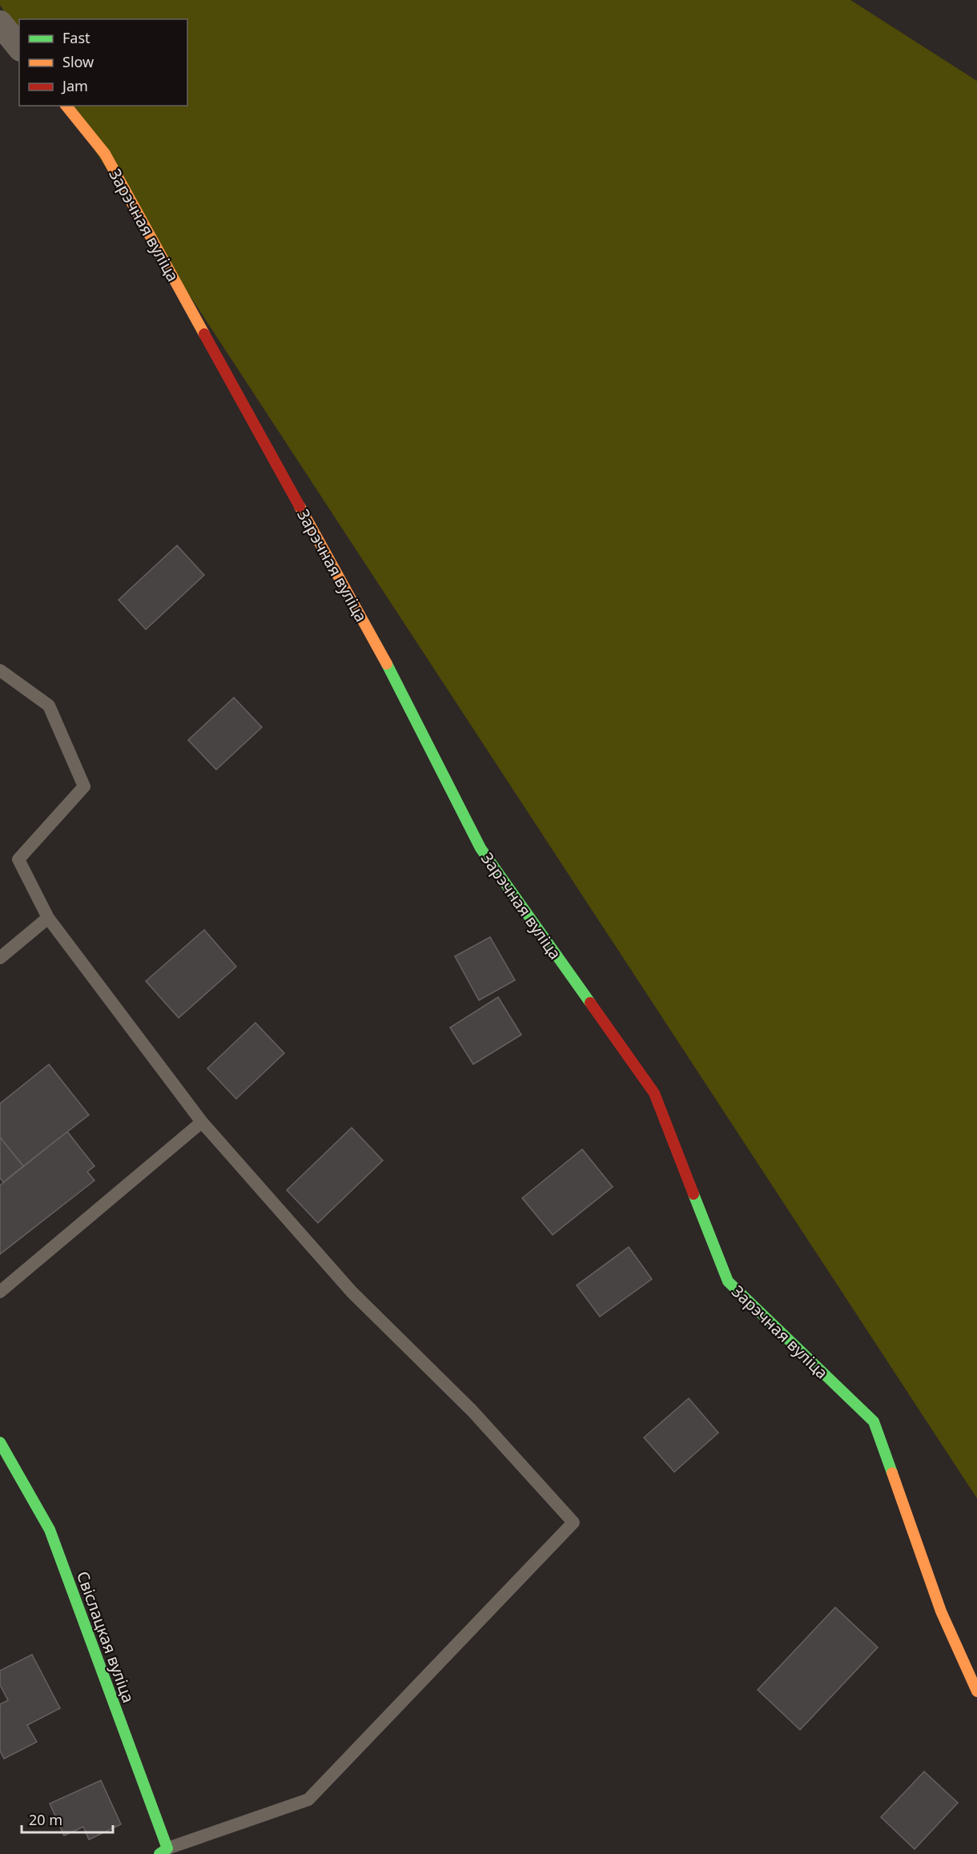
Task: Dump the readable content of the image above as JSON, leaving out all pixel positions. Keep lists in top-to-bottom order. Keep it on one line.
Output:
{"streets":{"street":["Зарэчная вуліца","Свіслацкая вуліца"]},"legend":["Fast","Slow","Jam"],"scale_bar":"20 m"}
